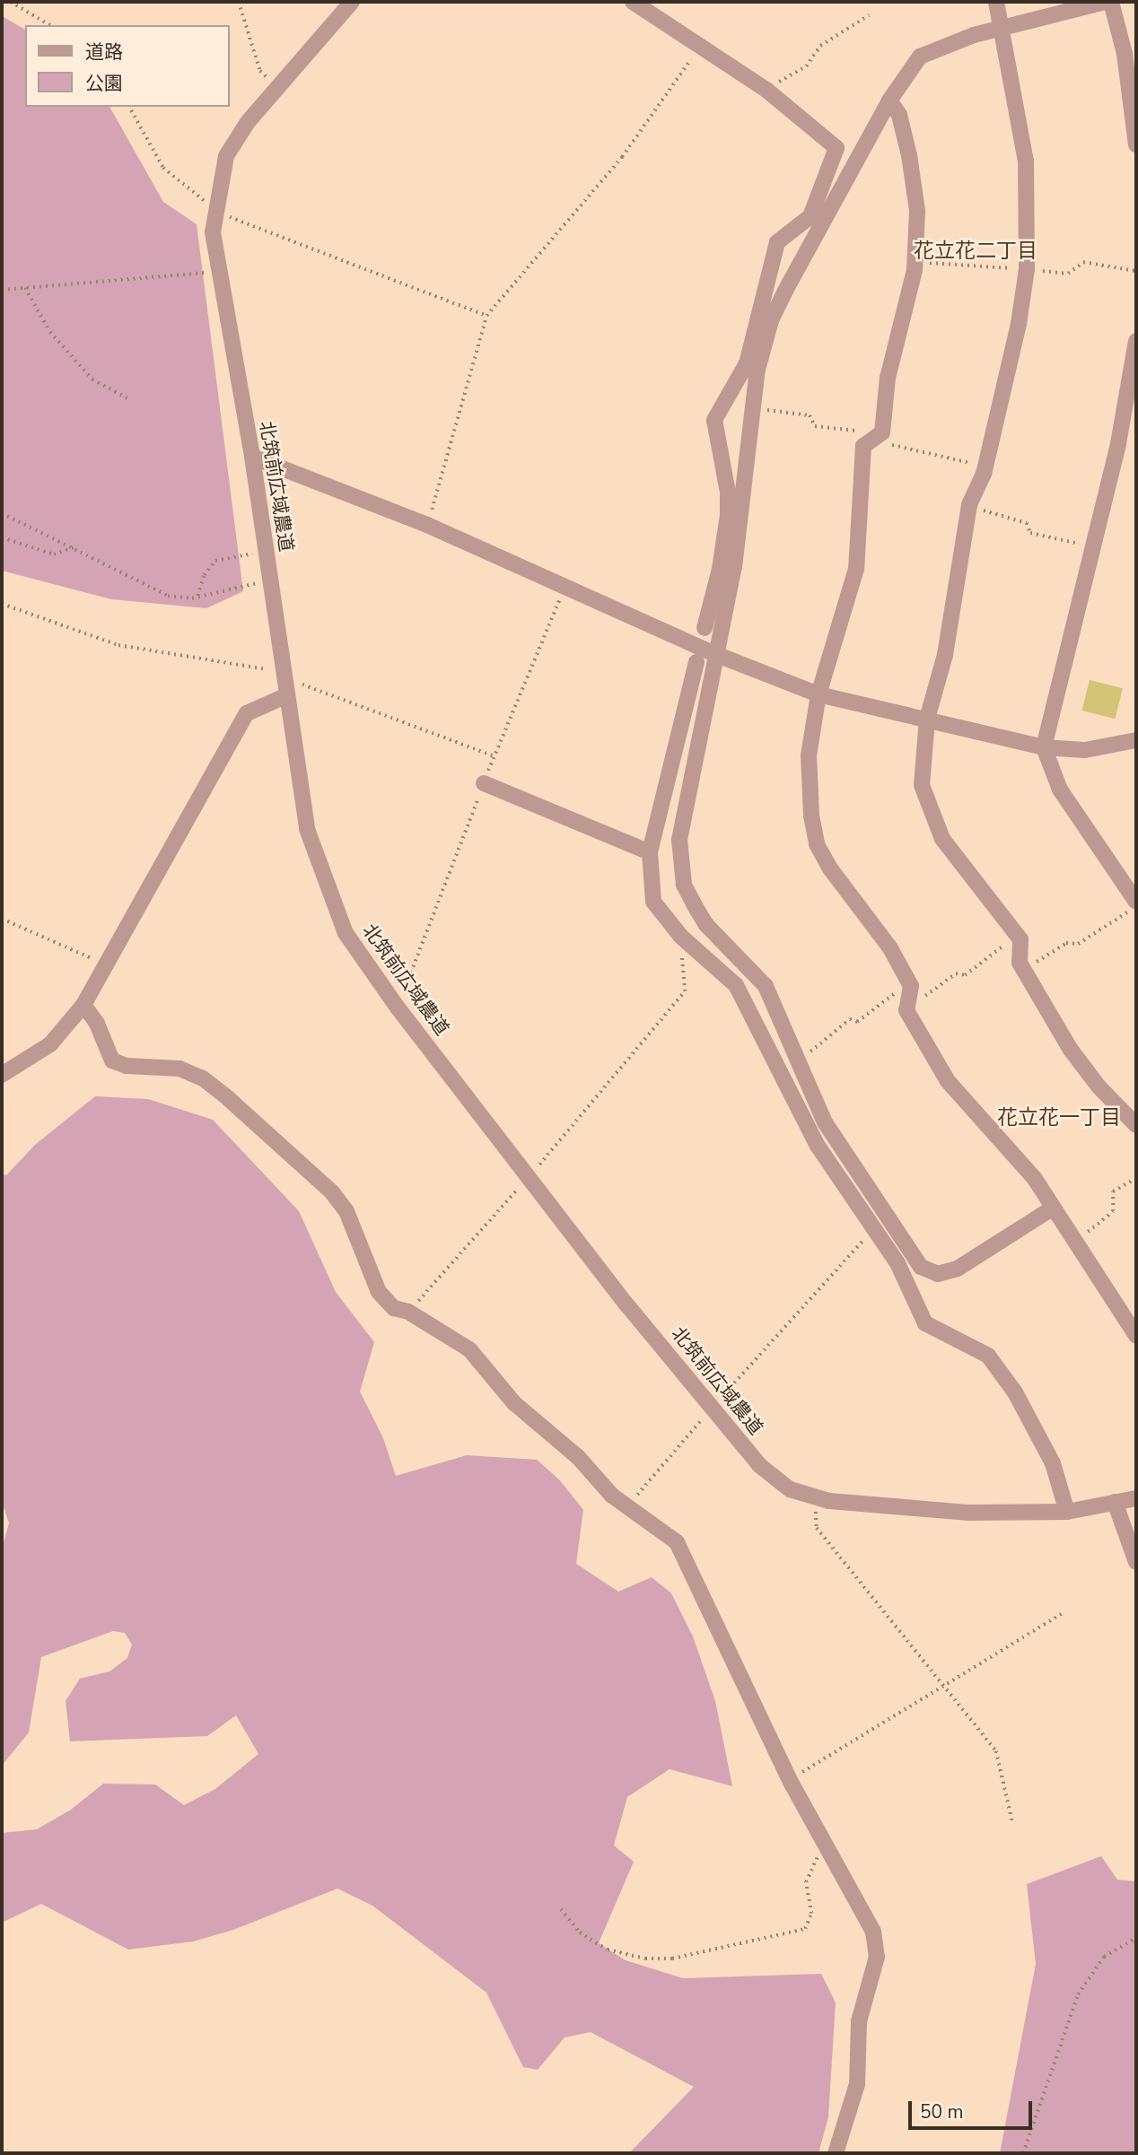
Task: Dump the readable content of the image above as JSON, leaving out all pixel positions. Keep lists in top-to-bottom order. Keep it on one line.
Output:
{"streets":{"street":["北筑前広域農道"]},"districts":["花立花二丁目","花立花一丁目"],"legend":["道路","公園"],"scale_bar":"50 m"}
